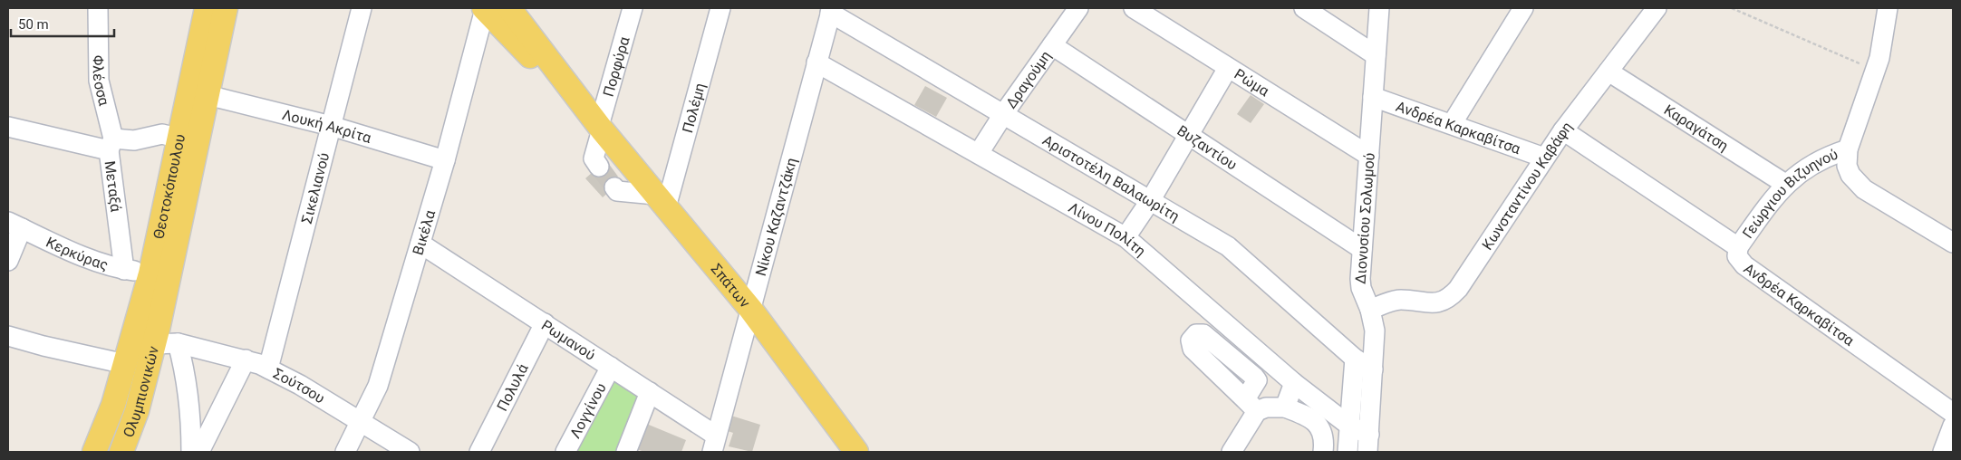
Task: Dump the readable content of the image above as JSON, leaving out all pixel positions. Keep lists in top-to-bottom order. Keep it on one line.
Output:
{"streets":{"main road":["Θεοτοκόπουλου","Σπάτων","Ολυμπιονικών"],"street":["Πορφύρα","Φλέσσα","Δραγούμη","Ρώμα","Πολέμη","Λουκή Ακρίτα","Ανδρέα Καρκαβίτσα","Καραγάτση","Βυζαντίου","Αριστοτέλη Βαλαωρίτη","Μεταξά","Κωνσταντίνου Καβάφη","Σικελιανού","Γεώργιου Βιζυηνού","Νίκου Καζαντζάκη","Διονυσίου Σολωμού","Λίνου Πολίτη","Βικέλα","Κερκύρας","Ρωμανού","Σούτσου","Πολυλά","Λογγίνου"]},"crossings":[["Πορφύρα","Σπάτων"],["Φλέσσα","Μεταξά"],["Δραγούμη","Βυζαντίου"],["Δραγούμη","Αριστοτέλη Βαλαωρίτη"],["Δραγούμη","Λίνου Πολίτη"],["Ρώμα","Διονυσίου Σολωμού"],["Πολέμη","Σπάτων"],["Λουκή Ακρίτα","Θεοτοκόπουλου"],["Λουκή Ακρίτα","Σικελιανού"],["Λουκή Ακρίτα","Βικέλα"],["Ανδρέα Καρκαβίτσα","Κωνσταντίνου Καβάφη"],["Ανδρέα Καρκαβίτσα","Γεώργιου Βιζυηνού"],["Ανδρέα Καρκαβίτσα","Διονυσίου Σολωμού"],["Καραγάτση","Κωνσταντίνου Καβάφη"],["Καραγάτση","Γεώργιου Βιζυηνού"],["Βυζαντίου","Διονυσίου Σολωμού"],["Αριστοτέλη Βαλαωρίτη","Νίκου Καζαντζάκη"],["Αριστοτέλη Βαλαωρίτη","Διονυσίου Σολωμού"],["Μεταξά","Κερκύρας"],["Κωνσταντίνου Καβάφη","Διονυσίου Σολωμού"],["Θεοτοκόπουλου","Κερκύρας"],["Θεοτοκόπουλου","Σούτσου"],["Θεοτοκόπουλου","Ολυμπιονικών"],["Σικελιανού","Σούτσου"],["Νίκου Καζαντζάκη","Λίνου Πολίτη"],["Νίκου Καζαντζάκη","Σπάτων"],["Νίκου Καζαντζάκη","Ρωμανού"],["Διονυσίου Σολωμού","Λίνου Πολίτη"],["Βικέλα","Σπάτων"],["Βικέλα","Ρωμανού"],["Βικέλα","Σούτσου"],["Ρωμανού","Πολυλά"],["Ρωμανού","Λογγίνου"],["Σούτσου","Ολυμπιονικών"]],"scale_bar":"50 m"}
